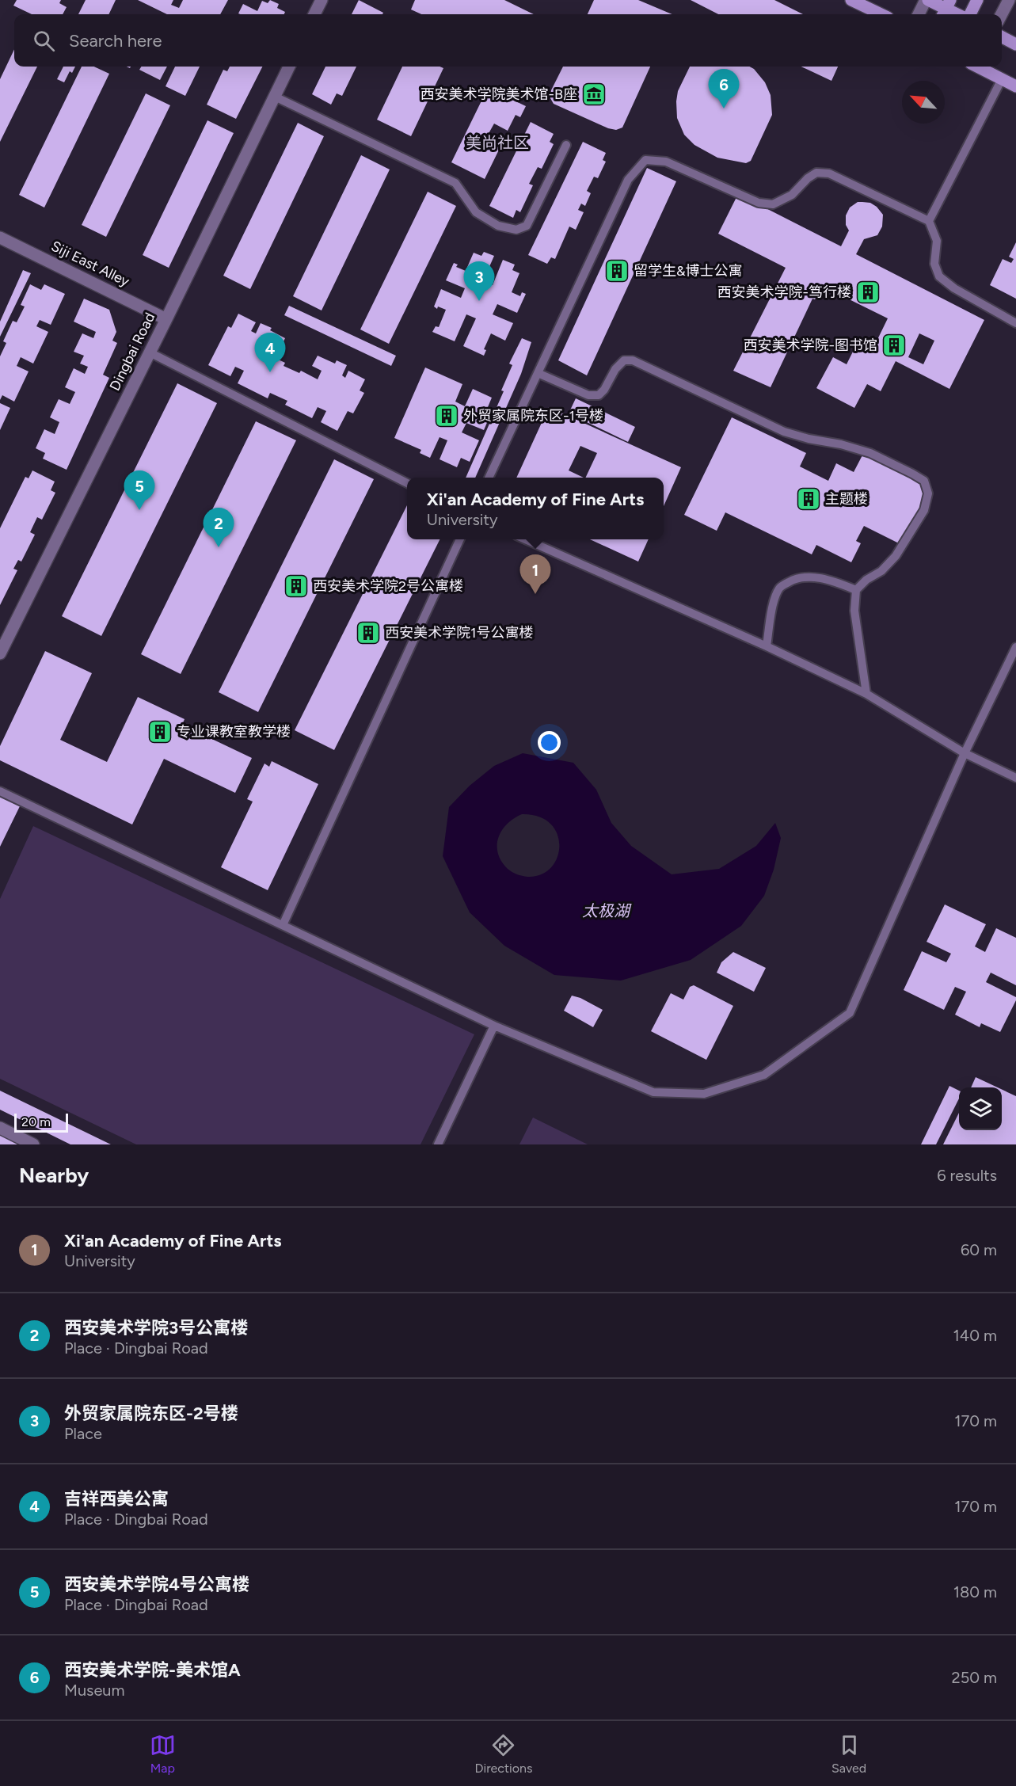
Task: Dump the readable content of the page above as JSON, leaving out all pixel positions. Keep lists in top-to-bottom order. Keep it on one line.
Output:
{"streets":{"street":["Siji East Alley","Dingbai Road"]},"crossings":[["Siji East Alley","Dingbai Road"]],"districts":["美尚社区"],"water":["太极湖"],"places":{"museum":["西安美术学院美术馆-B座"],"building":["留学生&博士公寓","西安美术学院-笃行楼","西安美术学院-图书馆","外贸家属院东区-1号楼","主题楼","西安美术学院2号公寓楼","西安美术学院1号公寓楼","专业课教室教学楼"]},"scale_bar":"20 m","north":"top left","page":{"search":"Search here","pins":["6","3","4","5","2","1"],"popup":["Xi'an Academy of Fine Arts","University"],"scale":"20 m","heading":["Nearby","6 results"],"list":[{"mark":"1","name":"Xi'an Academy of Fine Arts","note":"University","value":"60 m"},{"mark":"2","name":"西安美术学院3号公寓楼","note":"Place · Dingbai Road","value":"140 m"},{"mark":"3","name":"外贸家属院东区-2号楼","note":"Place","value":"170 m"},{"mark":"4","name":"吉祥西美公寓","note":"Place · Dingbai Road","value":"170 m"},{"mark":"5","name":"西安美术学院4号公寓楼","note":"Place · Dingbai Road","value":"180 m"},{"mark":"6","name":"西安美术学院-美术馆A","note":"Museum","value":"250 m"}],"nav":["Map","Directions","Saved"]}}
